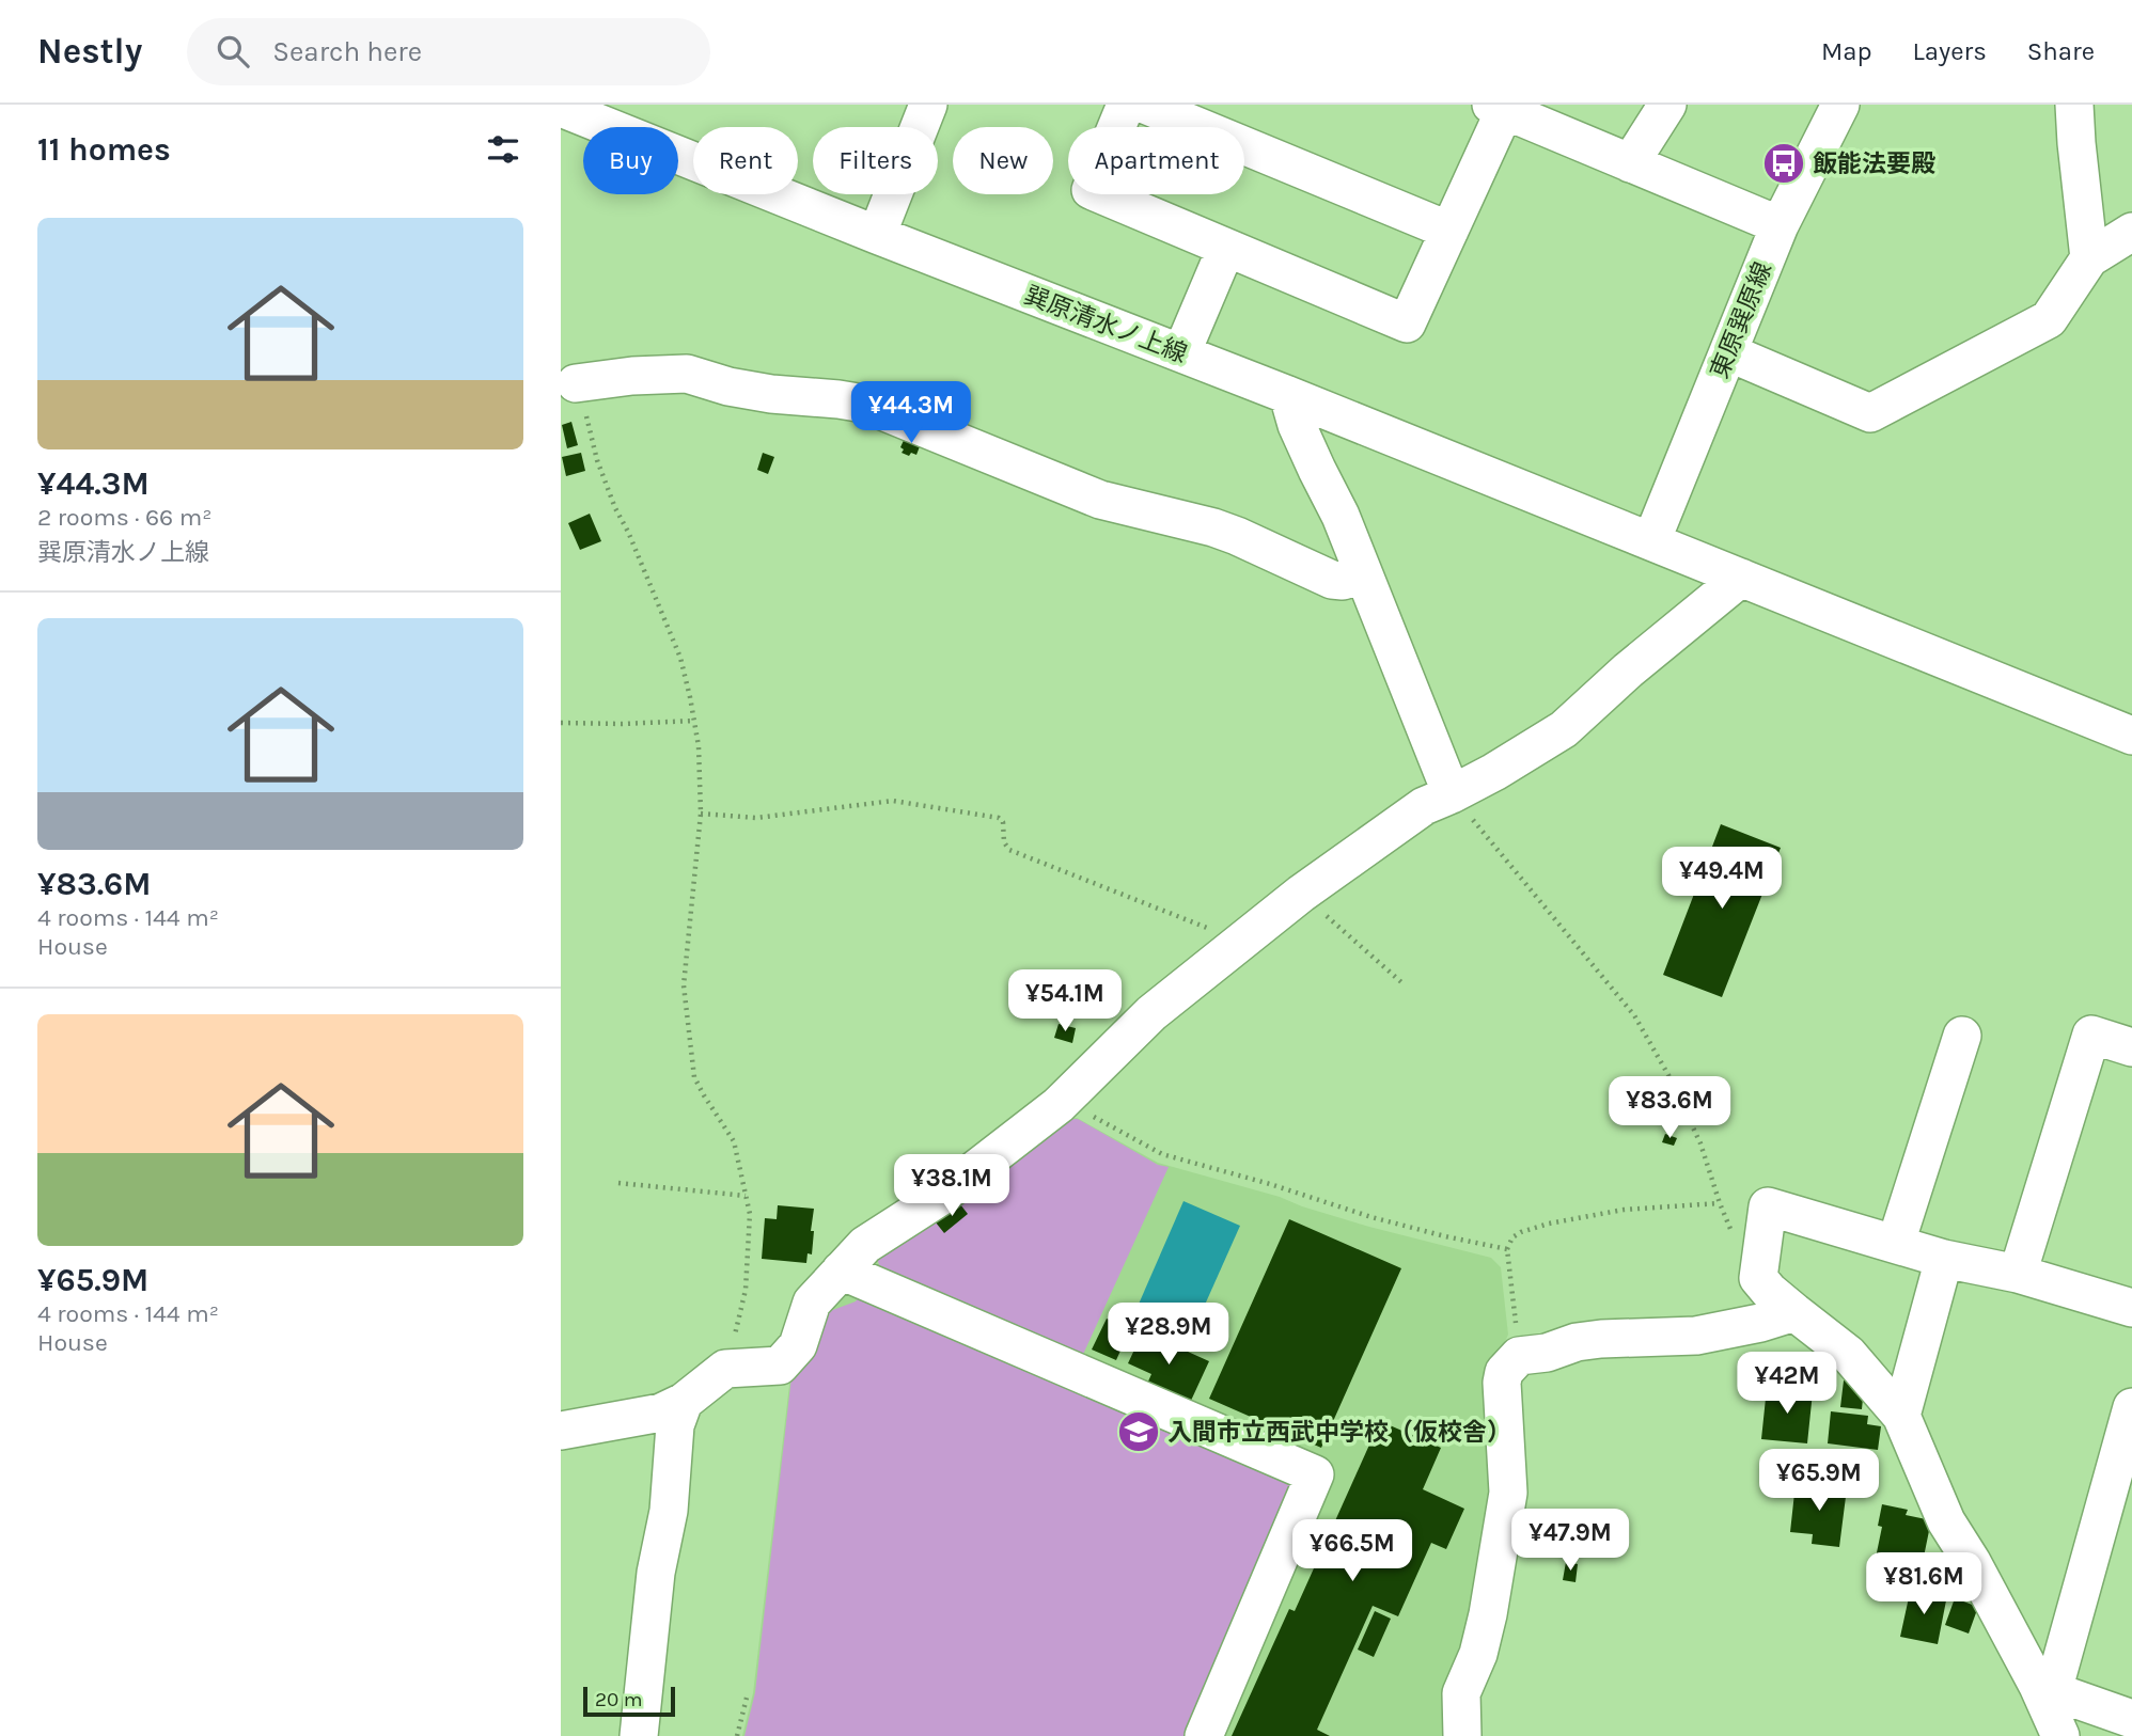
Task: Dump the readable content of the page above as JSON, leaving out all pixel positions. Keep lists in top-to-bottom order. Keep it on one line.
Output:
{"streets":{"street":["東原巽原線","巽原清水ノ上線"]},"crossings":[["東原巽原線","巽原清水ノ上線"]],"places":{"bus stop":["飯能法要殿"],"school or university":["入間市立西武中学校（仮校舎）"]},"scale_bar":"20 m","page":{"header":"Nestly","search":"Search here","nav":["Map","Layers","Share"],"heading":"11 homes","chip":["Buy","Rent","Filters","New","Apartment"],"list":[{"name":"¥44.3M","note":"2 rooms · 66 m² · 巽原清水ノ上線"},{"name":"¥83.6M","note":"4 rooms · 144 m² · House"},{"name":"¥65.9M","note":"4 rooms · 144 m² · House"}],"price":["¥44.3M","¥49.4M","¥54.1M","¥83.6M","¥38.1M","¥28.9M","¥42M","¥65.9M","¥47.9M","¥66.5M","¥81.6M"],"scale":"20 m"}}
